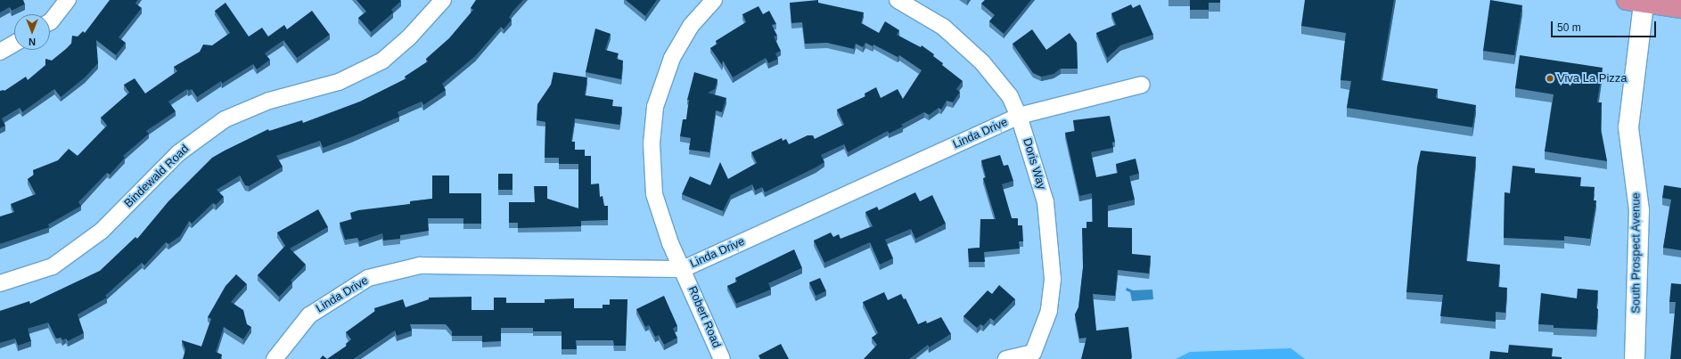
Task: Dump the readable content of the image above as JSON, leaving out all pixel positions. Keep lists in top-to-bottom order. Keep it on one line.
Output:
{"streets":{"main road":["South Prospect Avenue"],"street":["Linda Drive","Doris Way","Bindewald Road","Robert Road"]},"crossings":[["Linda Drive","Doris Way"],["Linda Drive","Robert Road"]],"places":["Viva La Pizza"],"scale_bar":"50 m","north":"bottom"}
